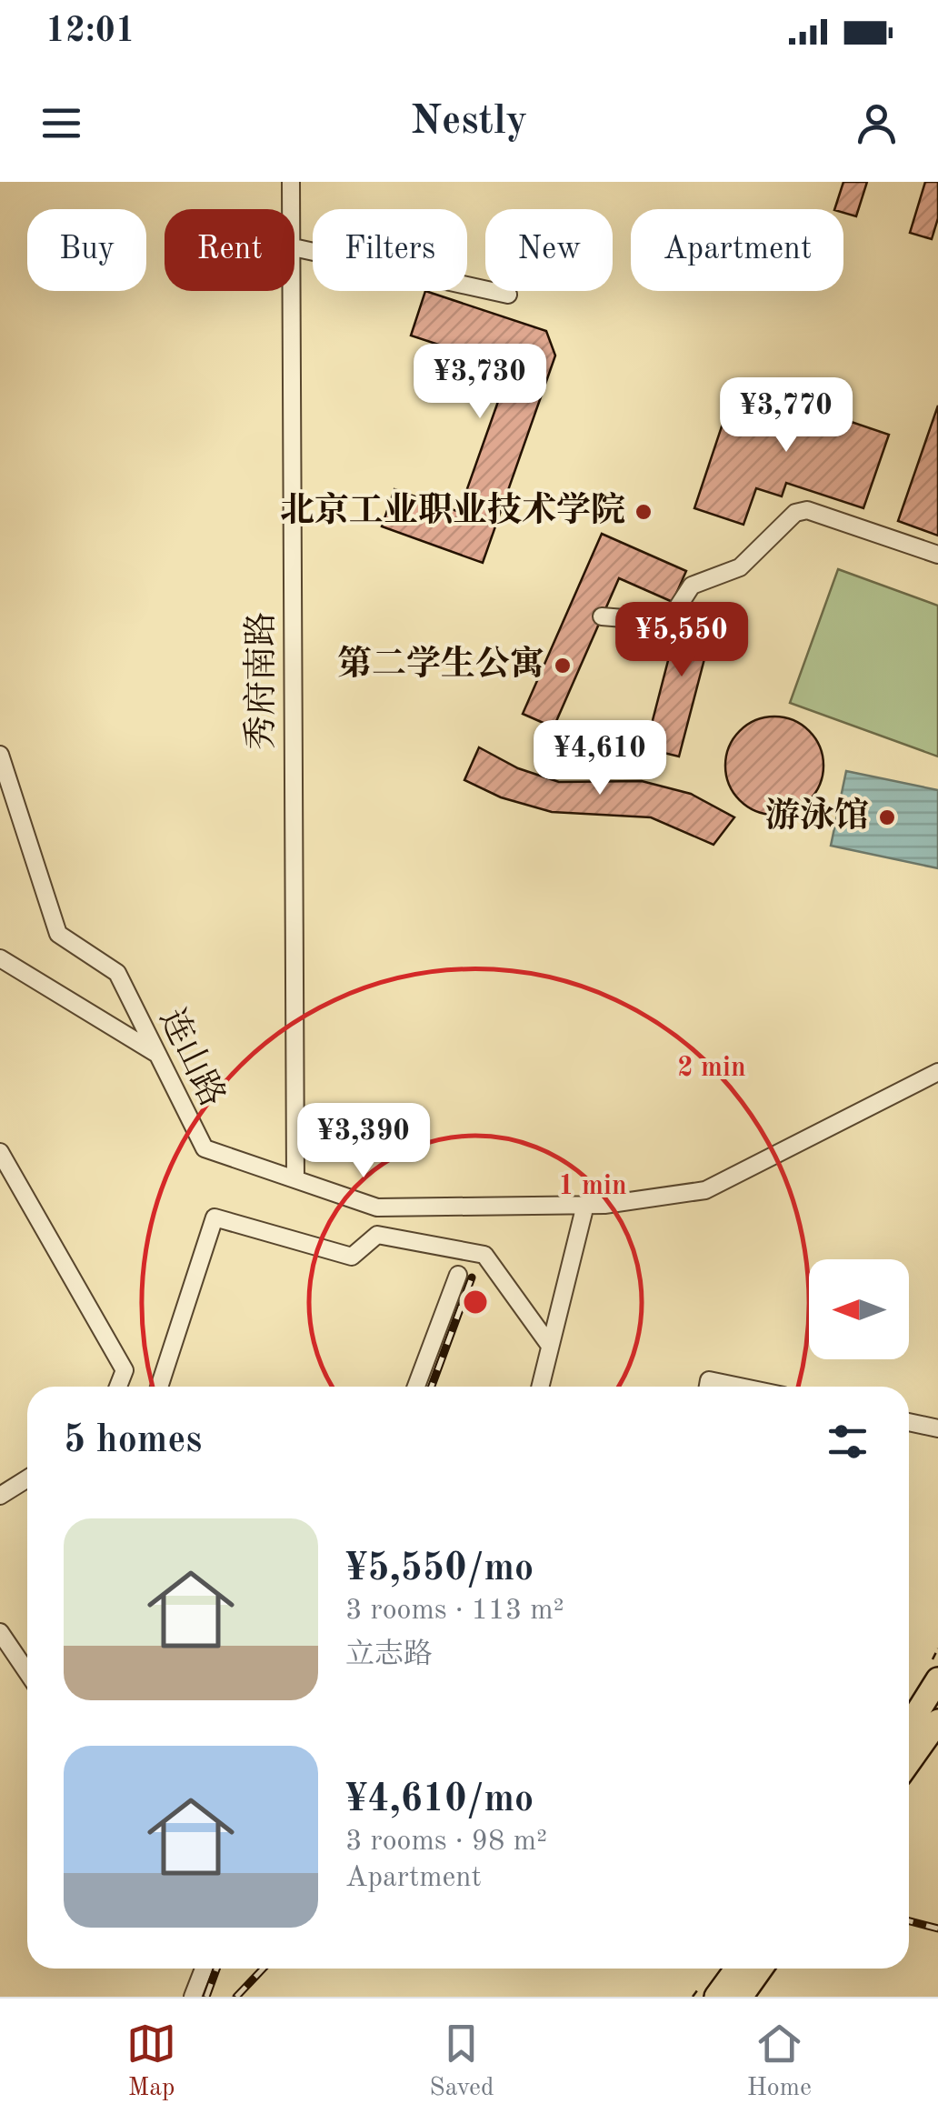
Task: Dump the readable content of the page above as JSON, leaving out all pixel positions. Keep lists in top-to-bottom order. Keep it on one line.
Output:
{"streets":{"street":["秀府南路","连山路"]},"crossings":[["秀府南路","连山路"]],"places":["北京工业职业技术学院","第二学生公寓","游泳馆"],"north":"left","page":{"status":"12:01","header":"Nestly","chip":["Buy","Rent","Filters","New","Apartment"],"price":["¥3,730","¥3,770","¥5,550","¥4,610","¥3,390"],"heading":"5 homes","list":[{"name":"¥5,550/mo","note":"3 rooms · 113 m² · 立志路"},{"name":"¥4,610/mo","note":"3 rooms · 98 m² · Apartment"}],"tabs":["Map","Saved","Home"]},"rings":["2 min","1 min"]}
